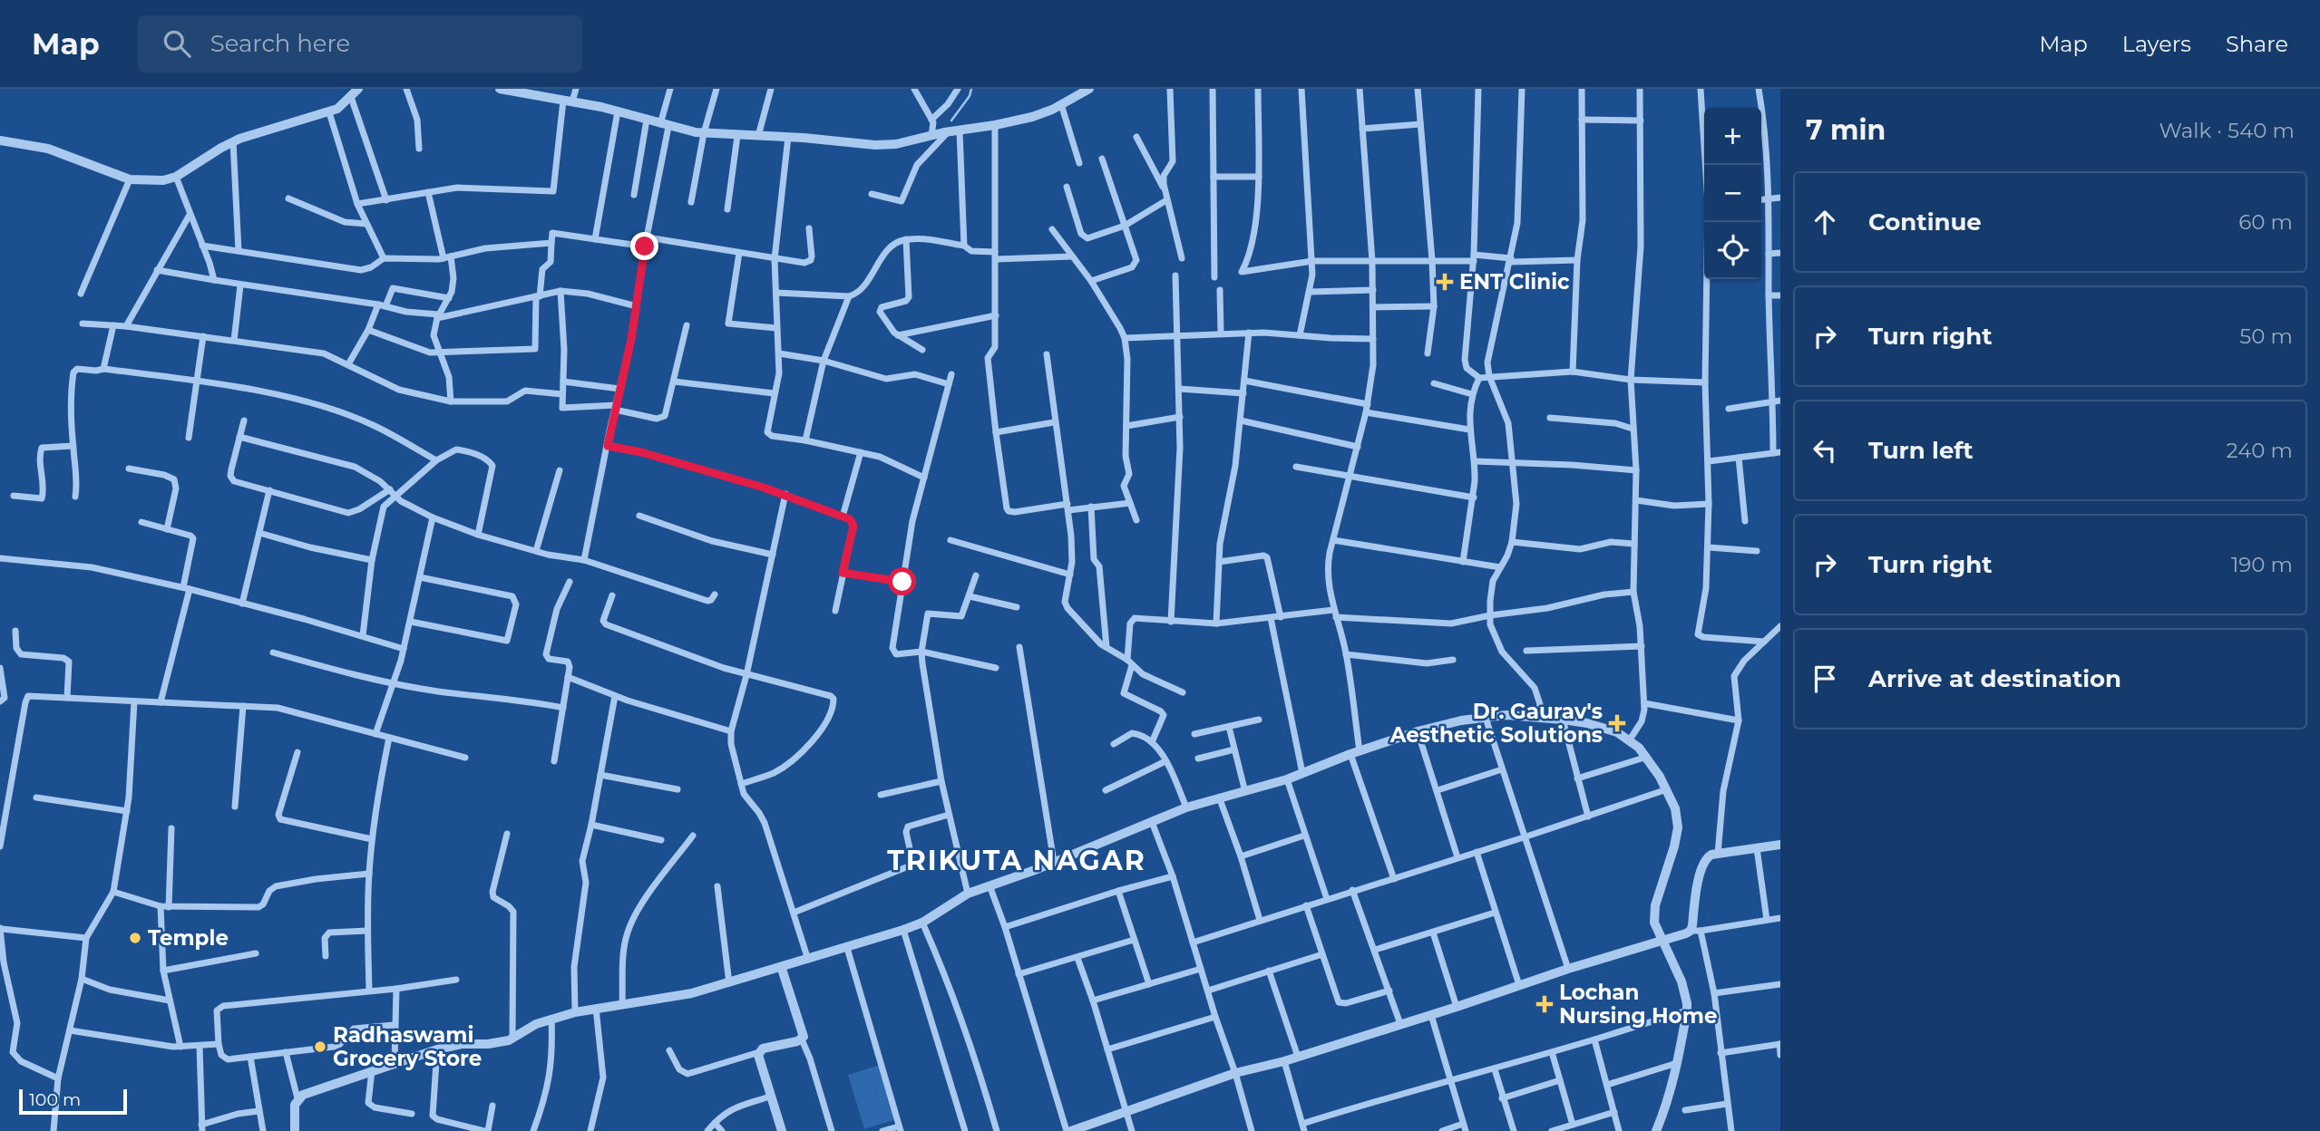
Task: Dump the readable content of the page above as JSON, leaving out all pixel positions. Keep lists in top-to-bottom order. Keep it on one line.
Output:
{"districts":["TRIKUTA NAGAR"],"places":{"health":["ENT Clinic","Dr. Gaurav's Aesthetic Solutions","Lochan Nursing Home"],"other":["Temple","Radhaswami Grocery Store"]},"scale_bar":"100 m","page":{"header":"Map","search":"Search here","nav":["Map","Layers","Share"],"heading":["7 min","Walk · 540 m"],"map_buttons":["+","−"],"list":[["Continue","60 m"],["Turn right","50 m"],["Turn left","240 m"],["Turn right","190 m"],"Arrive at destination"],"scale":"100 m"}}
